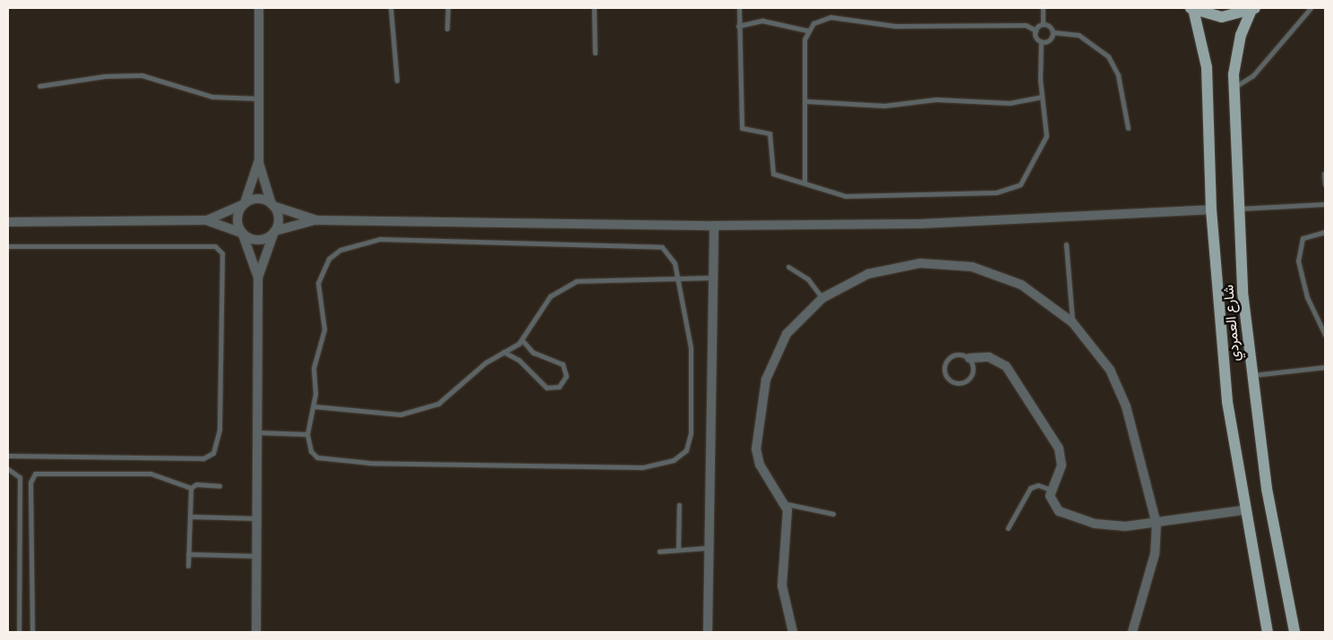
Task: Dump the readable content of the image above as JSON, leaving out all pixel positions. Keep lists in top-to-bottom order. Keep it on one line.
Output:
{"streets":{"main road":["شارع العمردي"]}}
